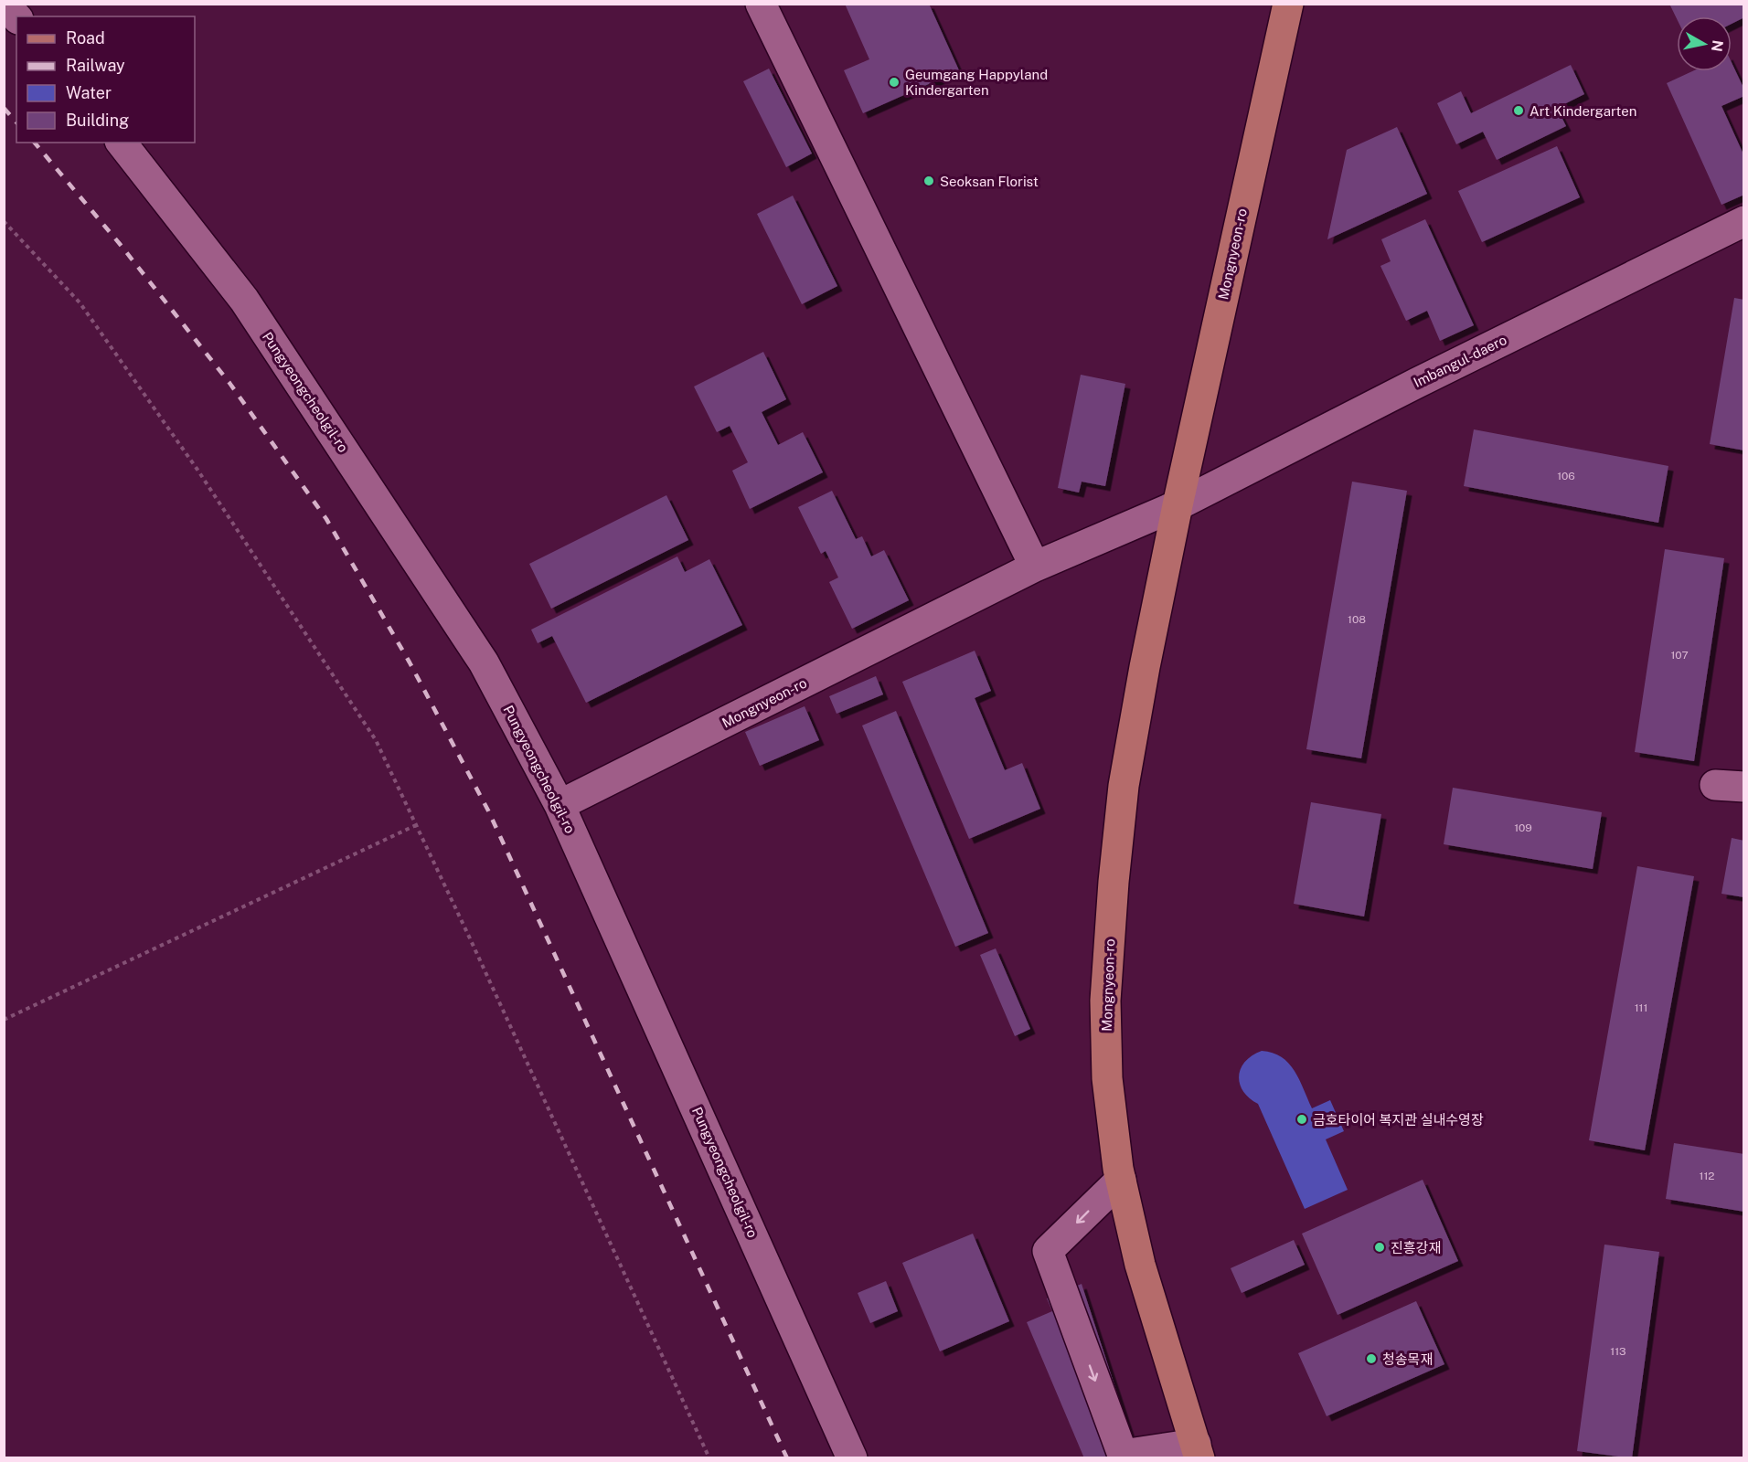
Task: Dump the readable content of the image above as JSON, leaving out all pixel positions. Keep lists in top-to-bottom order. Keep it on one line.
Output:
{"streets":{"main road":["Mongnyeon-ro"],"street":["Imbangul-daero","Pungyeongcheolgil-ro"]},"crossings":[["Mongnyeon-ro","Imbangul-daero"],["Mongnyeon-ro","Pungyeongcheolgil-ro"]],"places":["Geumgang Happyland Kindergarten","Art Kindergarten","Seoksan Florist","금호타이어 복지관 실내수영장","진흥강재","청송목재"],"house_numbers":["106","108","107","109","111","112","113"],"legend":["Road","Railway","Water","Building"],"north":"right"}
